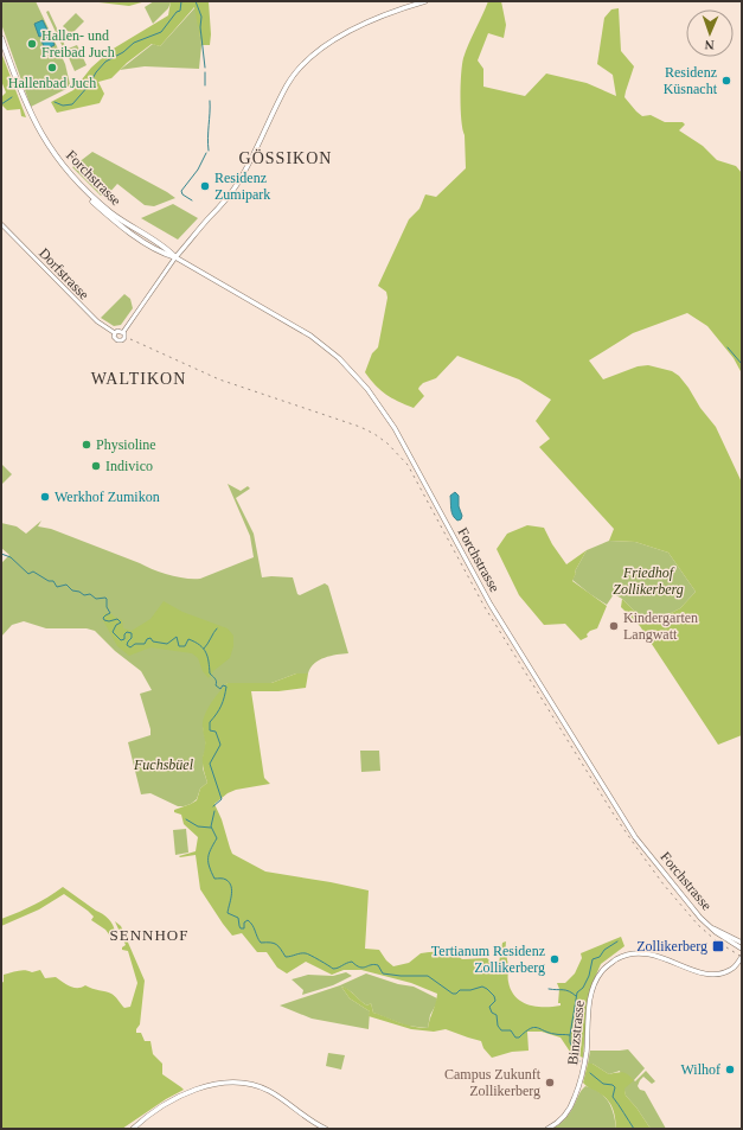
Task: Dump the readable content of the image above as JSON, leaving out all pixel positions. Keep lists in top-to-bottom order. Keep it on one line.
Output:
{"streets":{"highway":["Forchstrasse"],"main road":["Binzstrasse"],"street":["Dorfstrasse"]},"districts":["GÖSSIKON","WALTIKON","SENNHOF"],"parks":["Friedhof Zollikerberg","Fuchsbüel"],"places":{"other":["Hallen- und Freibad Juch","Hallenbad Juch","Residenz Küsnacht","Residenz Zumipark","Physioline","Indivico","Werkhof Zumikon","Kindergarten Langwatt","Tertianum Residenz Zollikerberg","Wilhof","Campus Zukunft Zollikerberg"],"transit":["Zollikerberg"]},"north":"bottom"}
